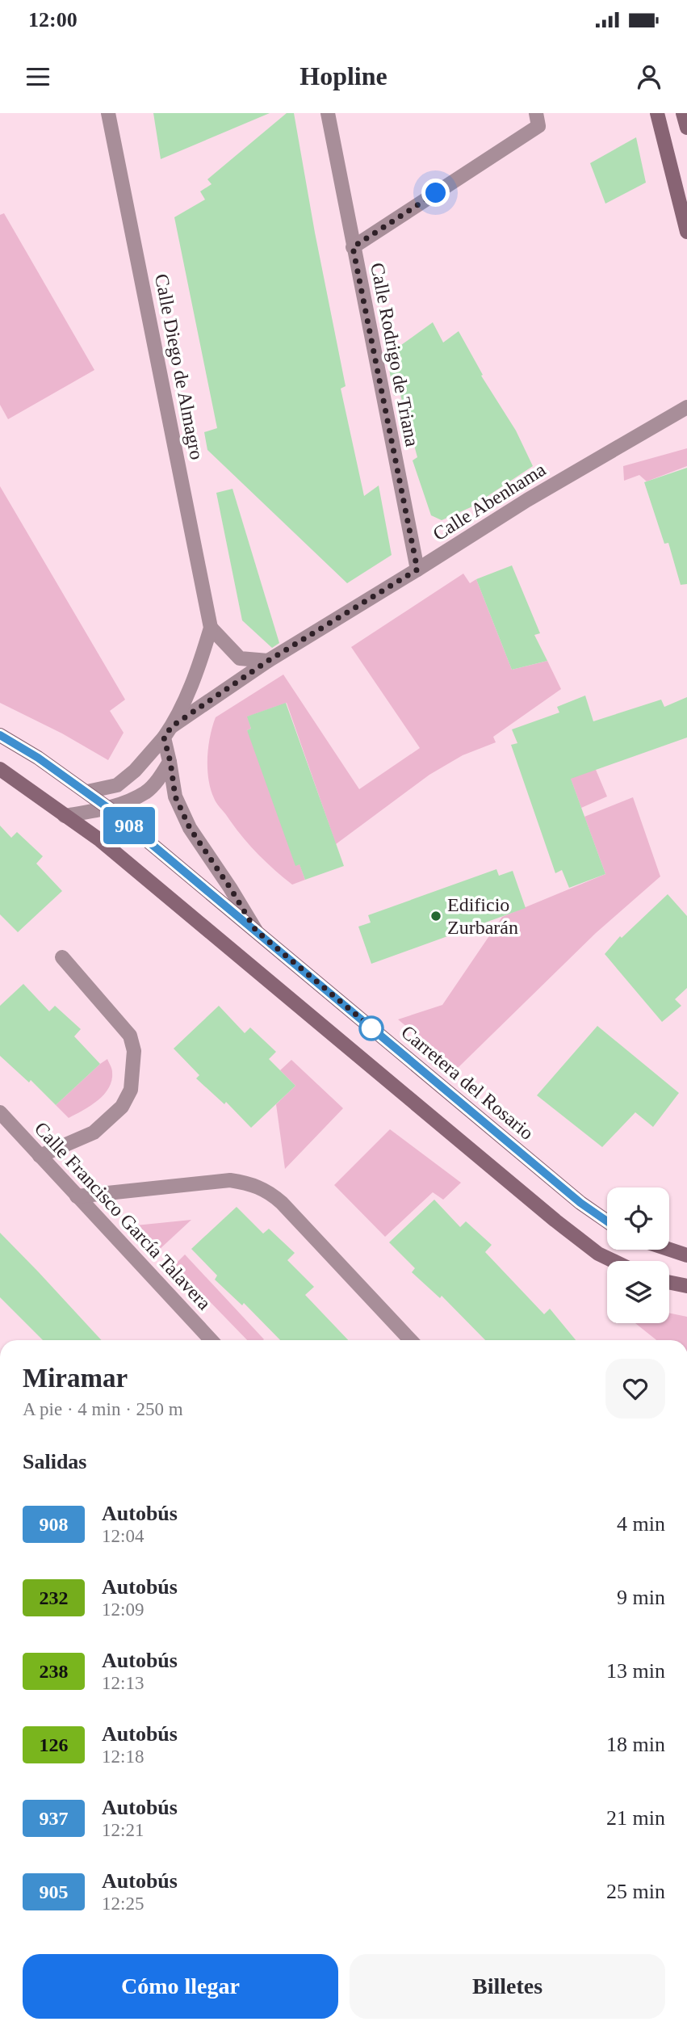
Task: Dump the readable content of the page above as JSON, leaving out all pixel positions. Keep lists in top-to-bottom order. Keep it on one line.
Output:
{"streets":{"main road":["Carretera del Rosario"],"street":["Calle Rodrigo de Triana","Calle Diego de Almagro","Calle Abenhama","Calle Francisco García Talavera"]},"crossings":[["Calle Rodrigo de Triana","Calle Abenhama"],["Calle Diego de Almagro","Calle Abenhama"],["Calle Diego de Almagro","Carretera del Rosario"]],"places":["Edificio Zurbarán"],"lines":["bus line 908"],"page":{"status":"12:00","header":"Hopline","on_map":"908","heading":[["Miramar","A pie · 4 min · 250 m"],"Salidas"],"list":[{"mark":"908","name":"Autobús","note":"12:04","value":"4 min"},{"mark":"232","name":"Autobús","note":"12:09","value":"9 min"},{"mark":"238","name":"Autobús","note":"12:13","value":"13 min"},{"mark":"126","name":"Autobús","note":"12:18","value":"18 min"},{"mark":"937","name":"Autobús","note":"12:21","value":"21 min"},{"mark":"905","name":"Autobús","note":"12:25","value":"25 min"}],"buttons":["Cómo llegar","Billetes"]}}
